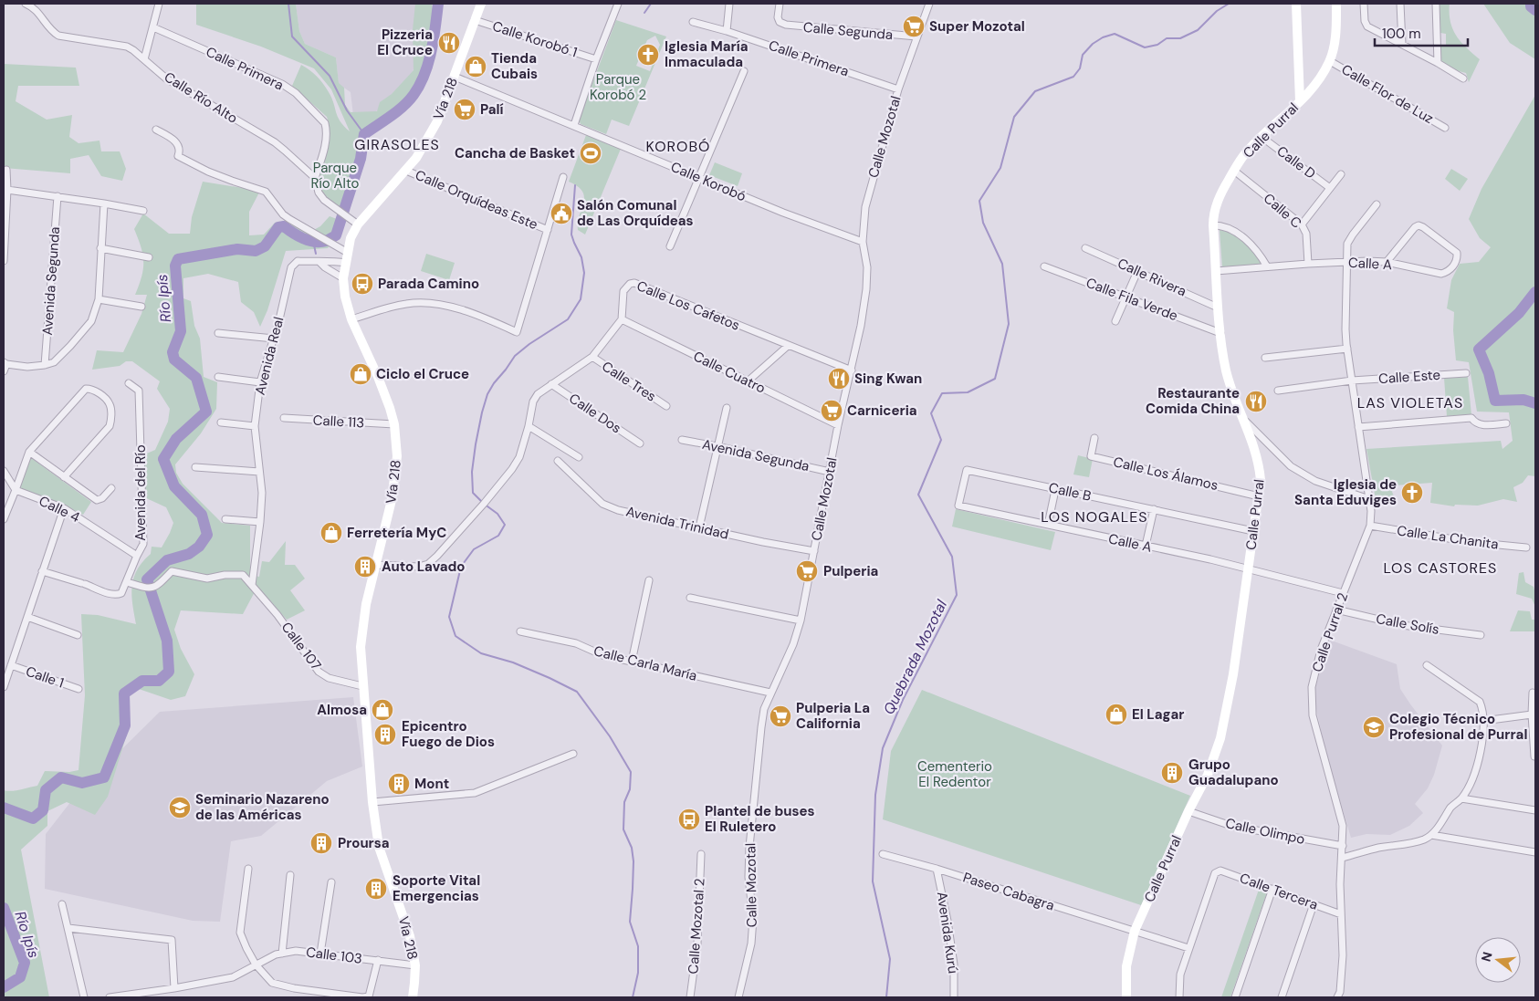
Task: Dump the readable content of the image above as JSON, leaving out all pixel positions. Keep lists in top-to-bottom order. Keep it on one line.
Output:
{"streets":{"street":["Calle Segunda","Calle Korobó 1","Calle Primera","Calle Flor de Luz","Calle Río Alto","Vía 218","Calle Purral","Calle Mozotal","Calle D","Calle Korobó","Calle Orquídeas Este","Calle C","Calle A","Calle Rivera","Avenida Segunda","Calle Fila Verde","Calle Los Cafetos","Avenida Real","Calle Cuatro","Calle Este","Calle Tres","Calle Dos","Calle 113","Calle Los Álamos","Calle B","Avenida del Río","Calle 4","Avenida Trinidad","Calle La Chanita","Calle Solís","Calle Purral 2","Calle 107","Calle Carla María","Calle 1","Calle Olimpo","Paseo Cabagra","Calle Tercera","Calle Mozotal 2","Avenida Kurú","Calle 103"]},"crossings":[["Calle Segunda","Calle Mozotal"],["Calle Korobó 1","Vía 218"],["Calle Primera","Calle Río Alto"],["Calle Primera","Calle Mozotal"],["Calle Flor de Luz","Calle Purral"],["Calle Río Alto","Vía 218"],["Vía 218","Calle Korobó"],["Vía 218","Calle Orquídeas Este"],["Vía 218","Avenida Real"],["Vía 218","Calle 113"],["Vía 218","Calle 107"],["Vía 218","Calle 103"],["Calle Purral","Calle D"],["Calle Purral","Calle C"],["Calle Purral","Calle A"],["Calle Purral","Calle Rivera"],["Calle Purral","Calle Fila Verde"],["Calle Purral","Calle Los Álamos"],["Calle Purral","Calle B"],["Calle Purral","Calle Olimpo"],["Calle Purral","Paseo Cabagra"],["Calle Mozotal","Calle Korobó"],["Calle Mozotal","Avenida Segunda"],["Calle Mozotal","Calle Los Cafetos"],["Calle Mozotal","Calle Cuatro"],["Calle Mozotal","Avenida Trinidad"],["Calle Mozotal","Calle Carla María"],["Calle C","Calle A"],["Calle A","Calle B"],["Calle A","Calle Purral 2"],["Calle Los Cafetos","Calle Cuatro"],["Avenida Real","Calle 107"],["Calle Este","Calle Purral 2"],["Avenida del Río","Calle 4"],["Calle La Chanita","Calle Purral 2"],["Calle Solís","Calle Purral 2"],["Calle Purral 2","Calle Olimpo"],["Calle Purral 2","Calle Tercera"],["Paseo Cabagra","Avenida Kurú"]],"districts":["GIRASOLES","KOROBÓ","LAS VIOLETAS","LOS NOGALES","LOS CASTORES"],"water":["Río Ipís","Quebrada Mozotal"],"parks":["Parque Korobó 2","Parque Río Alto","Cementerio El Redentor"],"places":{"supermarket":["Super Mozotal","Palí","Carniceria","Pulperia","Pulperia La California"],"restaurant":["Pizzeria El Cruce","Sing Kwan","Restaurante Comida China"],"church":["Iglesia María Inmaculada","Iglesia de Santa Eduviges"],"shop":["Tienda Cubais","Ciclo el Cruce","Ferretería MyC","Almosa","El Lagar"],"sports":["Cancha de Basket"],"public building":["Salón Comunal de Las Orquídeas"],"bus stop":["Parada Camino","Plantel de buses El Ruletero"],"building":["Auto Lavado","Epicentro Fuego de Dios","Grupo Guadalupano","Mont","Proursa","Soporte Vital Emergencias"],"school or university":["Colegio Técnico Profesional de Purral","Seminario Nazareno de las Américas"]},"scale_bar":"100 m","north":"left"}
